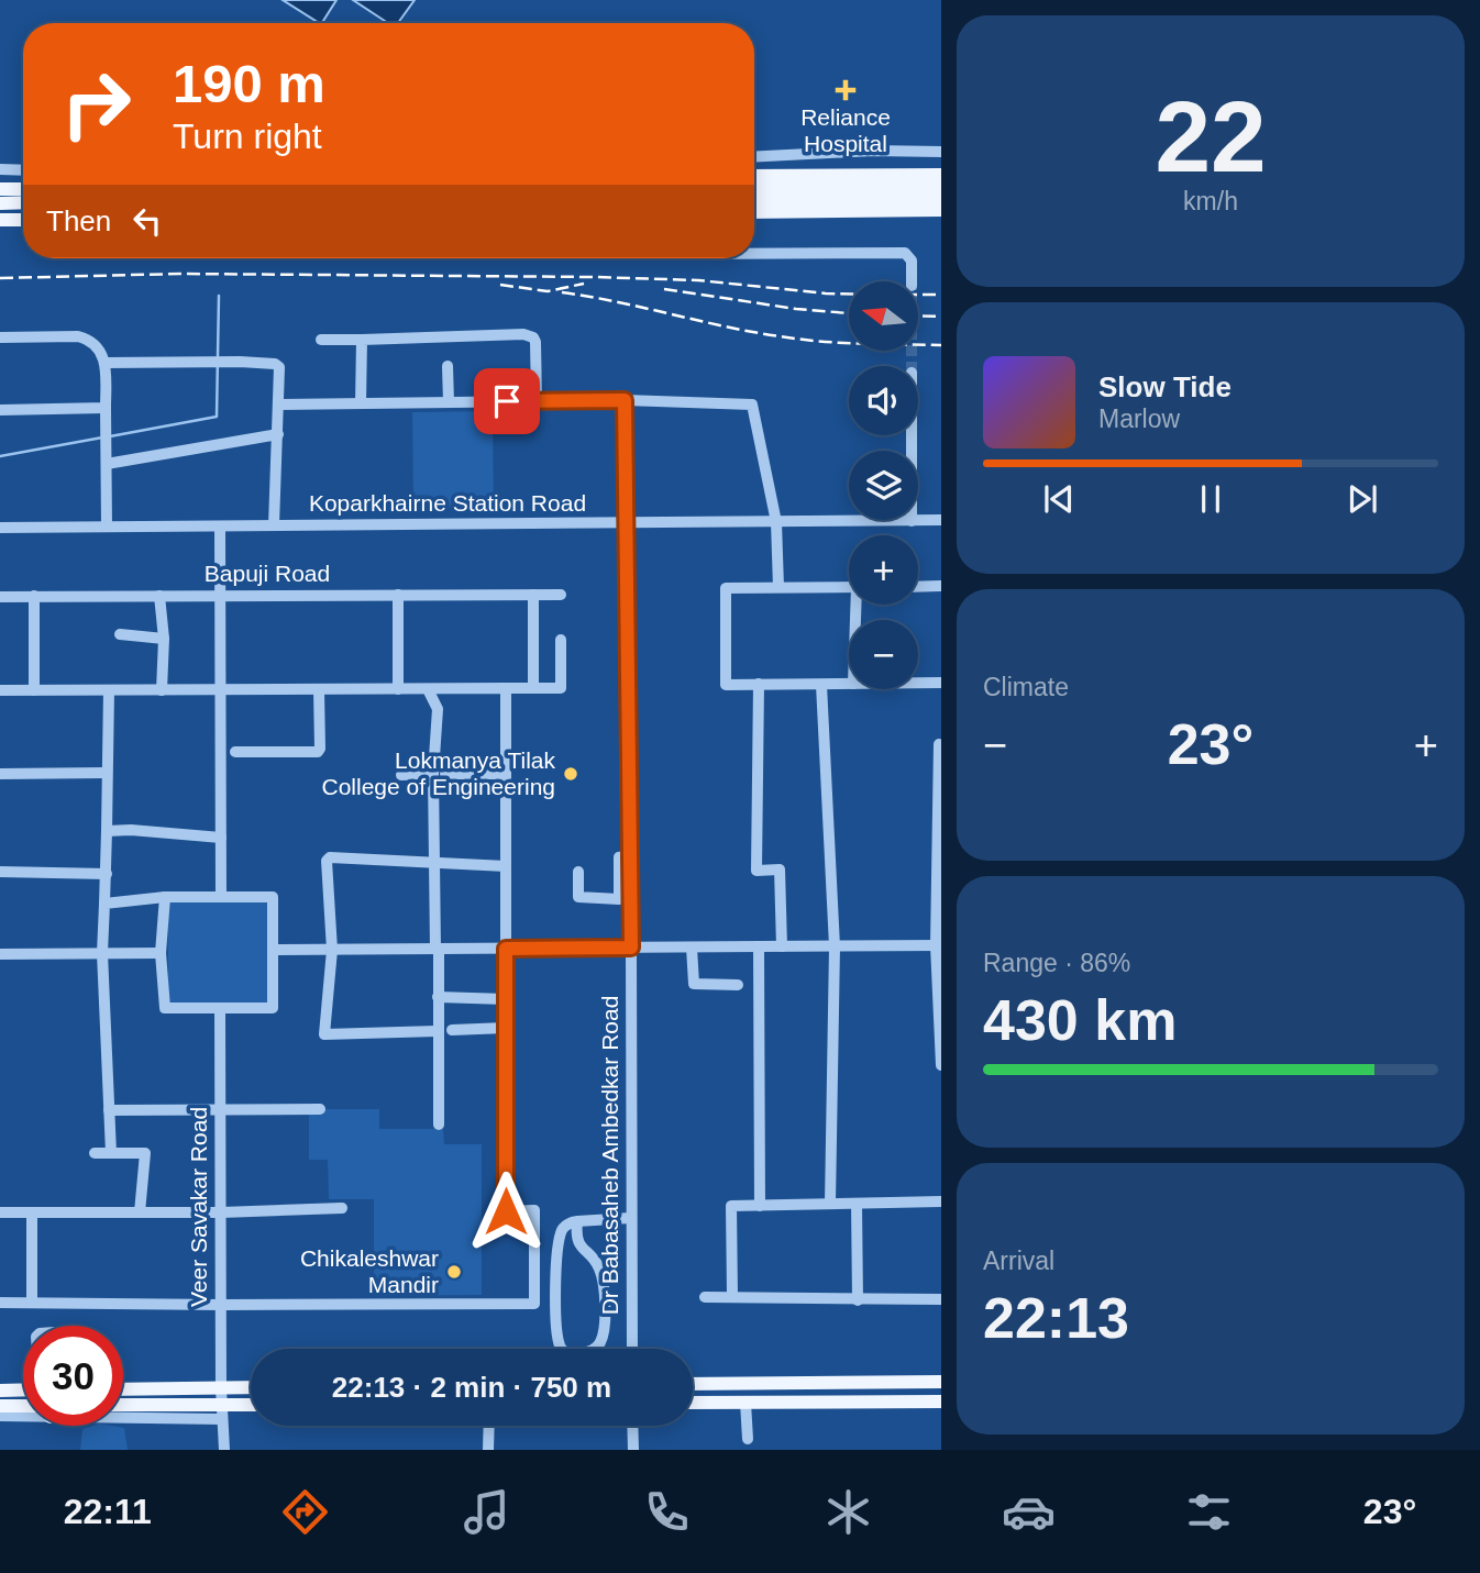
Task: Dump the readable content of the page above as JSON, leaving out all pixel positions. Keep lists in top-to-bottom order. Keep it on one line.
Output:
{"streets":{"street":["Koparkhairne Station Road","Bapuji Road","Dr Babasaheb Ambedkar Road","Veer Savakar Road"]},"crossings":[["Koparkhairne Station Road","Dr Babasaheb Ambedkar Road"]],"places":{"health":["Reliance Hospital"],"other":["Lokmanya Tilak College of Engineering","Chikaleshwar Mandir"]},"north":"left","page":{"tile":[["22","km/h"],"Climate",["Range · 86%","430 km"],["Arrival","22:13"]],"turn":["190 m","Turn right"],"then":"Then","map_buttons":["+","−"],"song":["Slow Tide","Marlow"],"heat":["−","23°","+"],"limit":"30","trip":"22:13 · 2 min · 750 m","tabs":["22:11","23°"]}}
